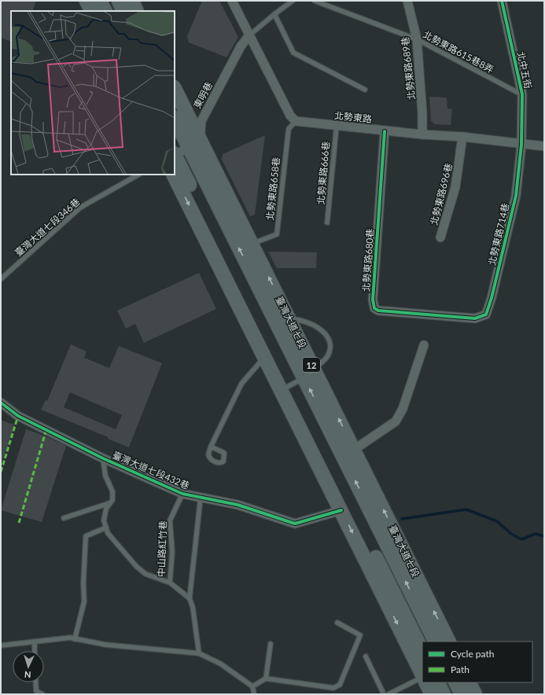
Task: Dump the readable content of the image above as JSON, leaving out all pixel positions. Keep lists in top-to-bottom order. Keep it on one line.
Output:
{"streets":{"main road":["臺灣大道七段","12"],"street":["北勢東路689巷","北中五街","東明巷","北勢東路","北勢東路696巷","北勢東路714巷","北勢東路680巷","臺灣大道七段432巷"],"lane":["北勢東路615巷8弄","北勢東路666巷","北勢東路658巷","臺灣大道七段346巷","中山路紅竹巷"]},"crossings":[["北勢東路615巷8弄","北勢東路689巷"],["北勢東路615巷8弄","北中五街"],["北勢東路689巷","北勢東路"],["北中五街","北勢東路"],["北中五街","北勢東路714巷"],["東明巷","臺灣大道七段"],["北勢東路","北勢東路666巷"],["北勢東路","北勢東路658巷"],["北勢東路","北勢東路696巷"],["北勢東路","北勢東路714巷"],["北勢東路","北勢東路680巷"],["北勢東路658巷","臺灣大道七段"],["北勢東路714巷","北勢東路680巷"],["臺灣大道七段432巷","中山路紅竹巷"]],"legend":["Cycle path","Path"],"north":"bottom"}
